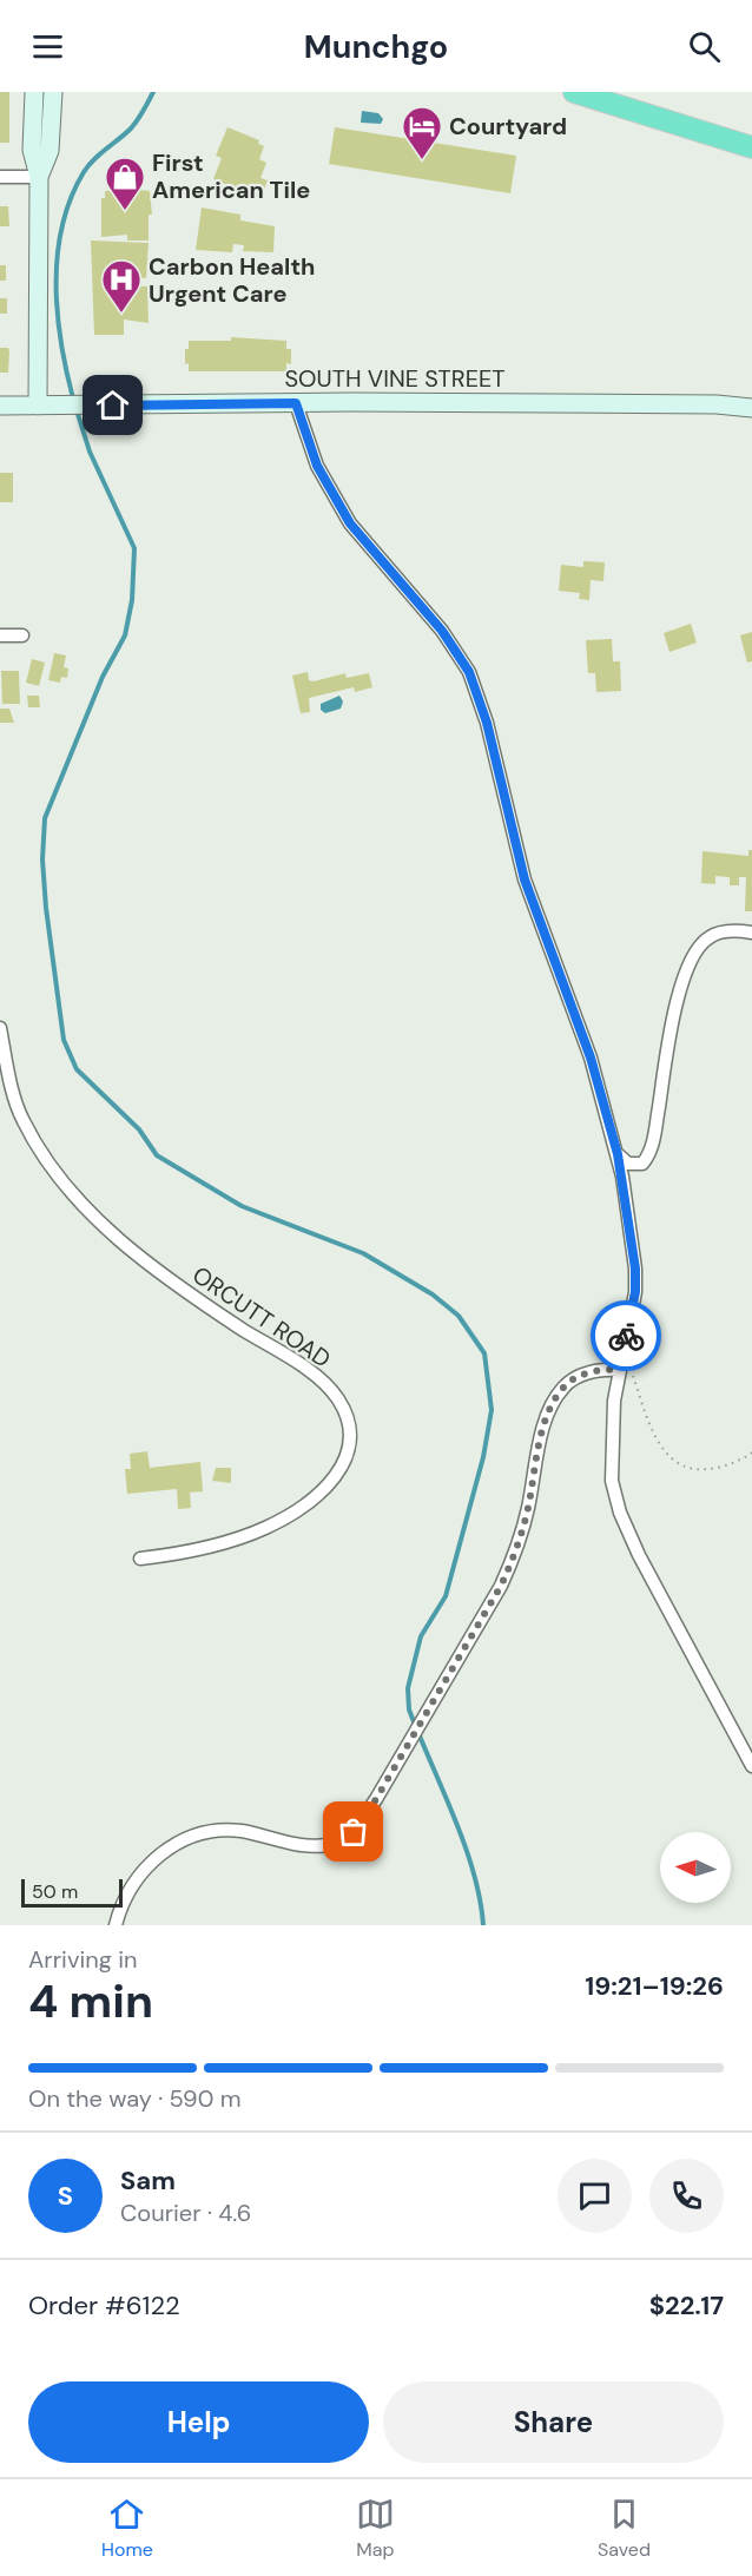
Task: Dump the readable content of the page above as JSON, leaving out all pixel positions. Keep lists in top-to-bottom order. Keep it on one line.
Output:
{"streets":{"street":["SOUTH VINE STREET","ORCUTT ROAD"]},"places":{"hotel":["Courtyard"],"shop":["First American Tile"],"hospital":["Carbon Health Urgent Care"]},"scale_bar":"50 m","north":"left","page":{"header":"Munchgo","scale":"50 m","heading":["4 min","Arriving in","19:21–19:26"],"panel":["Sam","Courier · 4.6","Order #6122","$22.17"],"bar":"On the way · 590 m","round":"S","buttons":["Help","Share"],"tabs":["Home","Map","Saved"]}}
